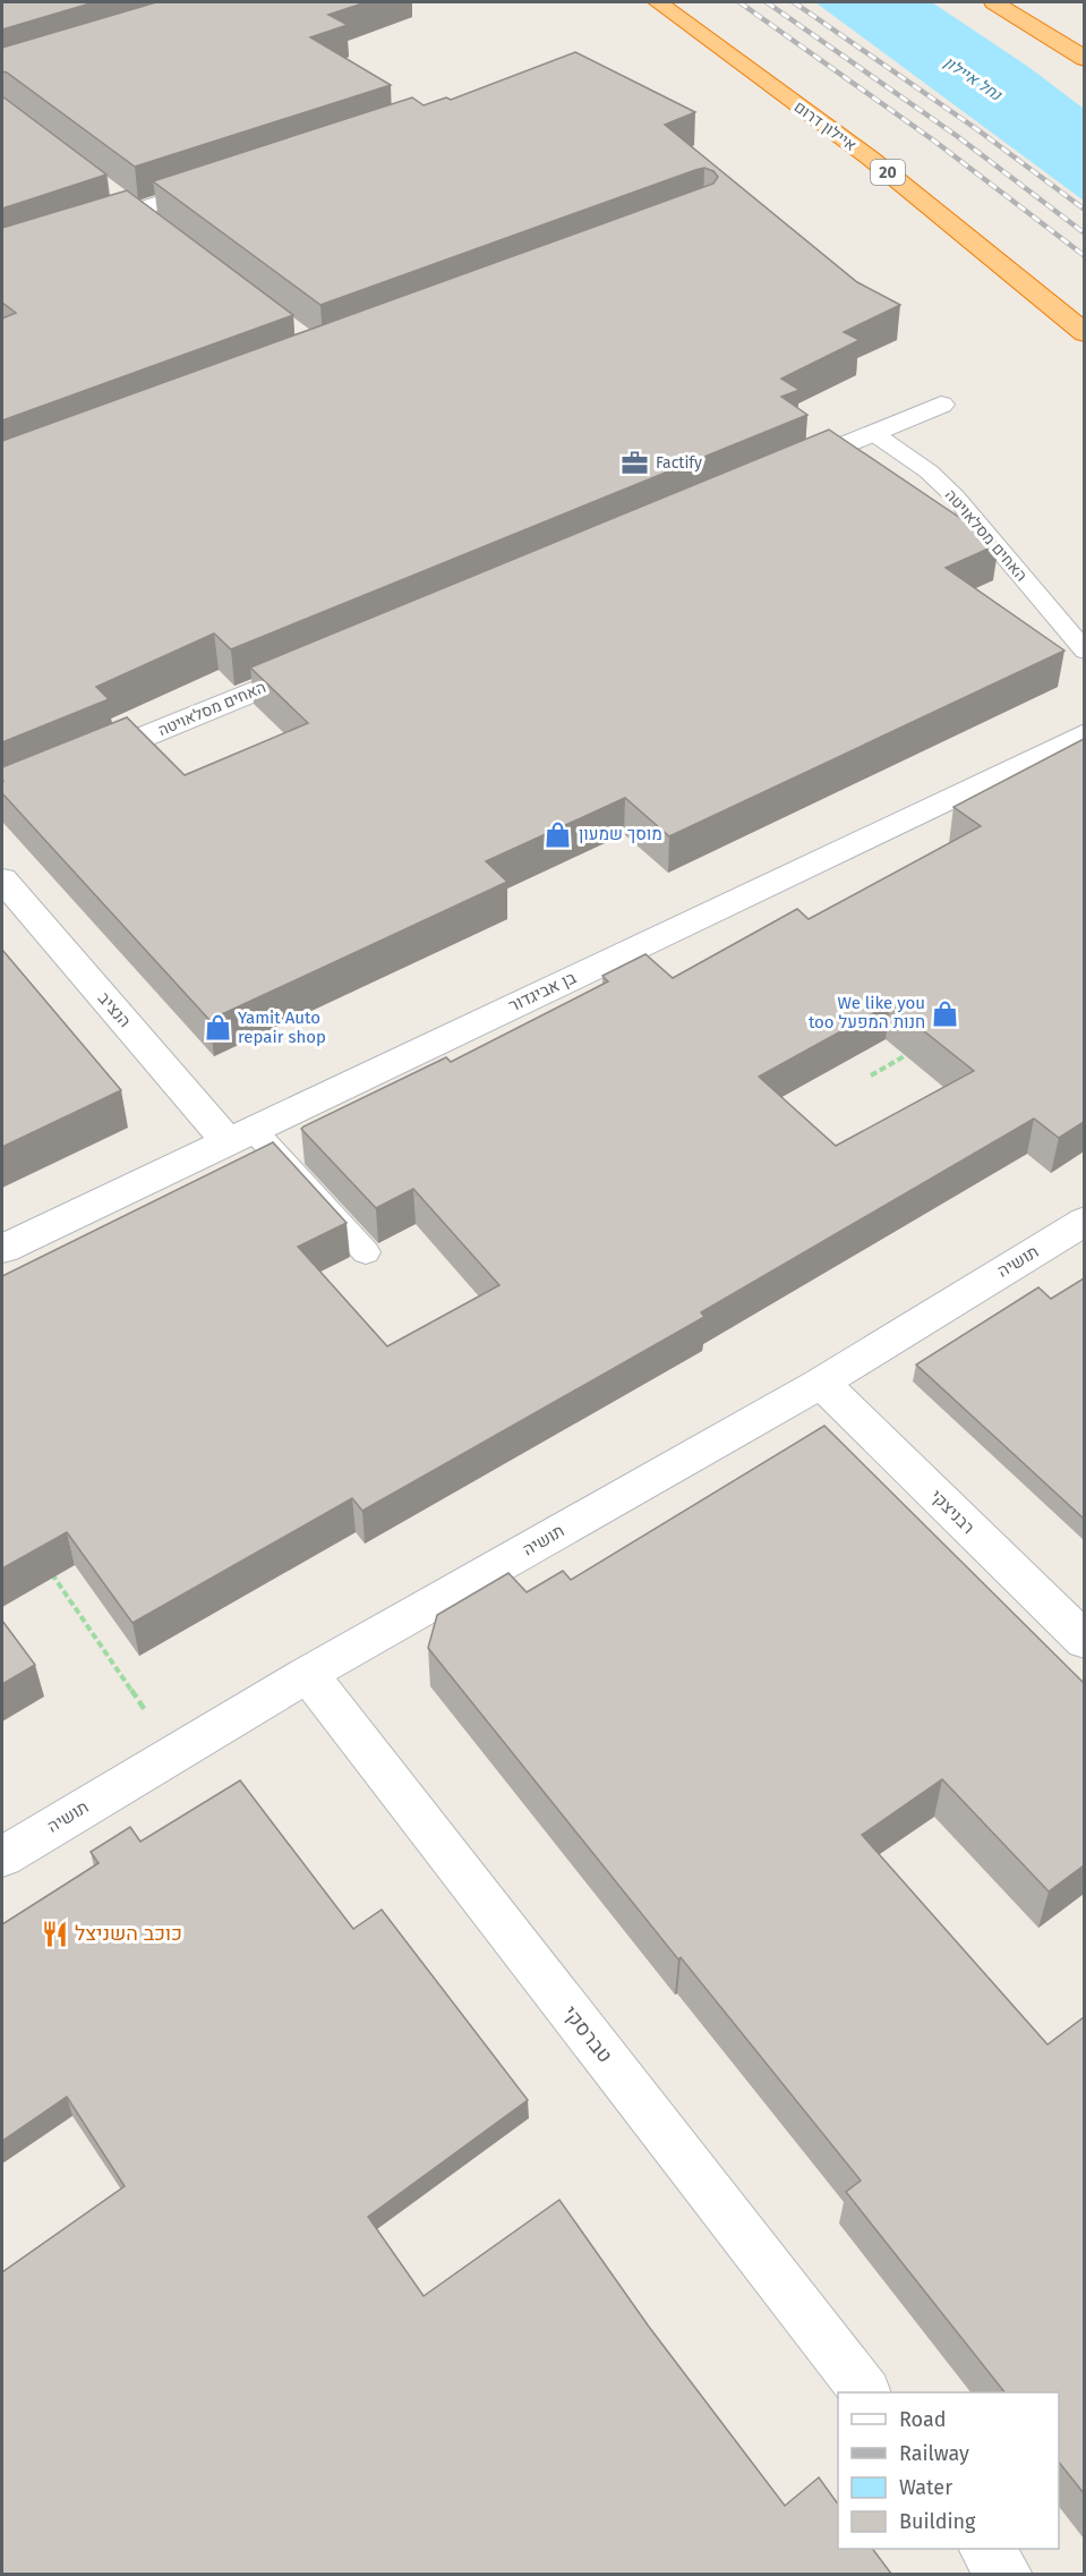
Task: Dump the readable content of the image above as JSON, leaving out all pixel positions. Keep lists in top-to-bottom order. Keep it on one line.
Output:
{"streets":{"highway":["איילון דרום","20"],"street":["האחים מסלאויטה","בן אביגדור","הנציב","תושיה","רבניצקי","טברסקי"]},"crossings":[["בן אביגדור","הנציב"],["תושיה","רבניצקי"],["תושיה","טברסקי"]],"water":["נחל איילון"],"places":{"office":["Factify"],"shop":["מוסך שמעון","We like you too חנות המפעל","Yamit Auto repair shop"],"restaurant":["כוכב השניצל"]},"legend":["Road","Railway","Water","Building"]}
